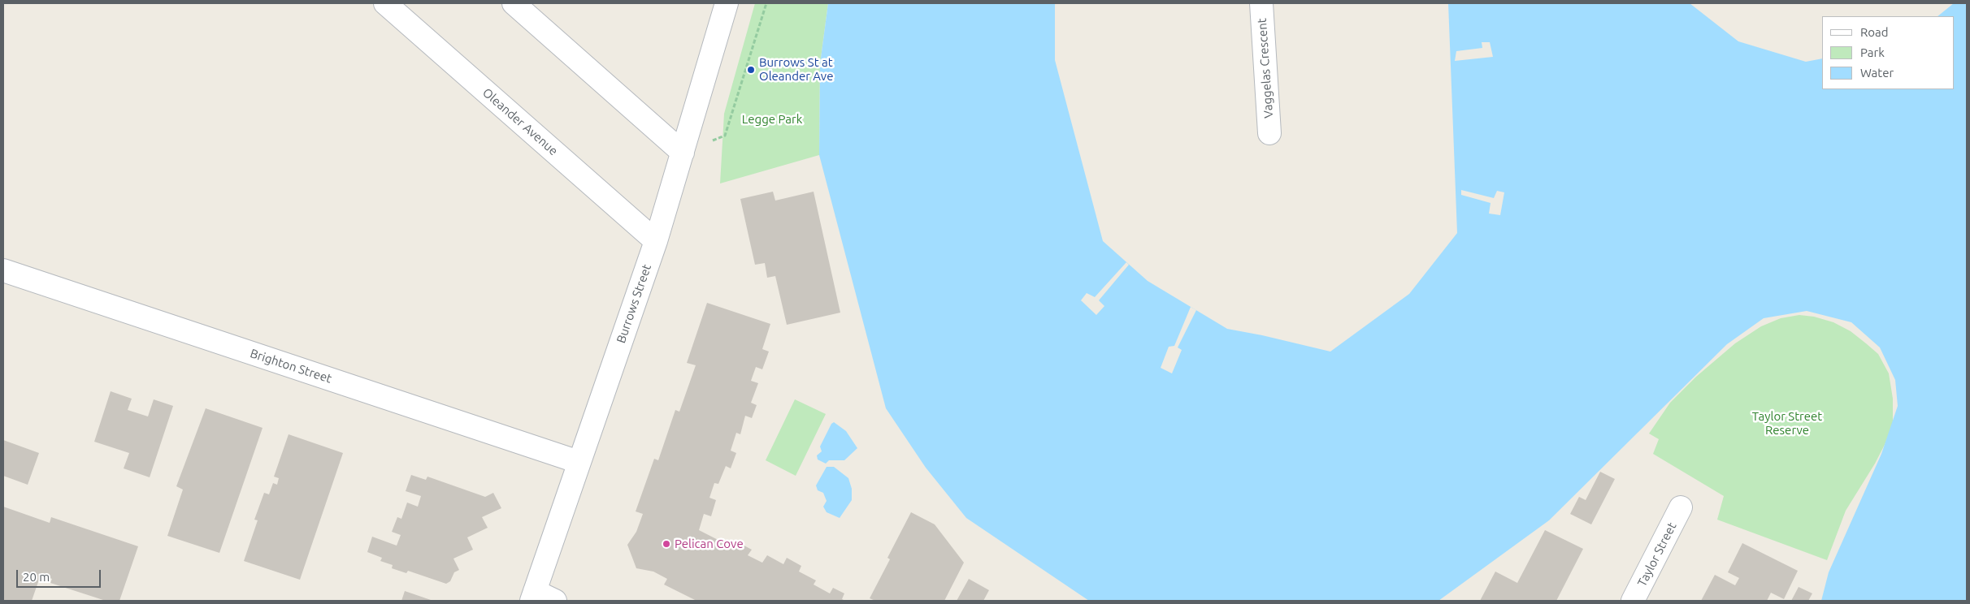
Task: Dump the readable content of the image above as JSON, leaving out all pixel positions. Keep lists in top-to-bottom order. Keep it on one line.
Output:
{"streets":{"street":["Vaggelas Crescent","Oleander Avenue","Burrows Street","Brighton Street","Taylor Street"]},"crossings":[["Oleander Avenue","Burrows Street"],["Burrows Street","Brighton Street"]],"parks":["Legge Park","Taylor Street Reserve"],"places":["Burrows St at Oleander Ave","Pelican Cove"],"legend":["Road","Park","Water"],"scale_bar":"20 m"}
